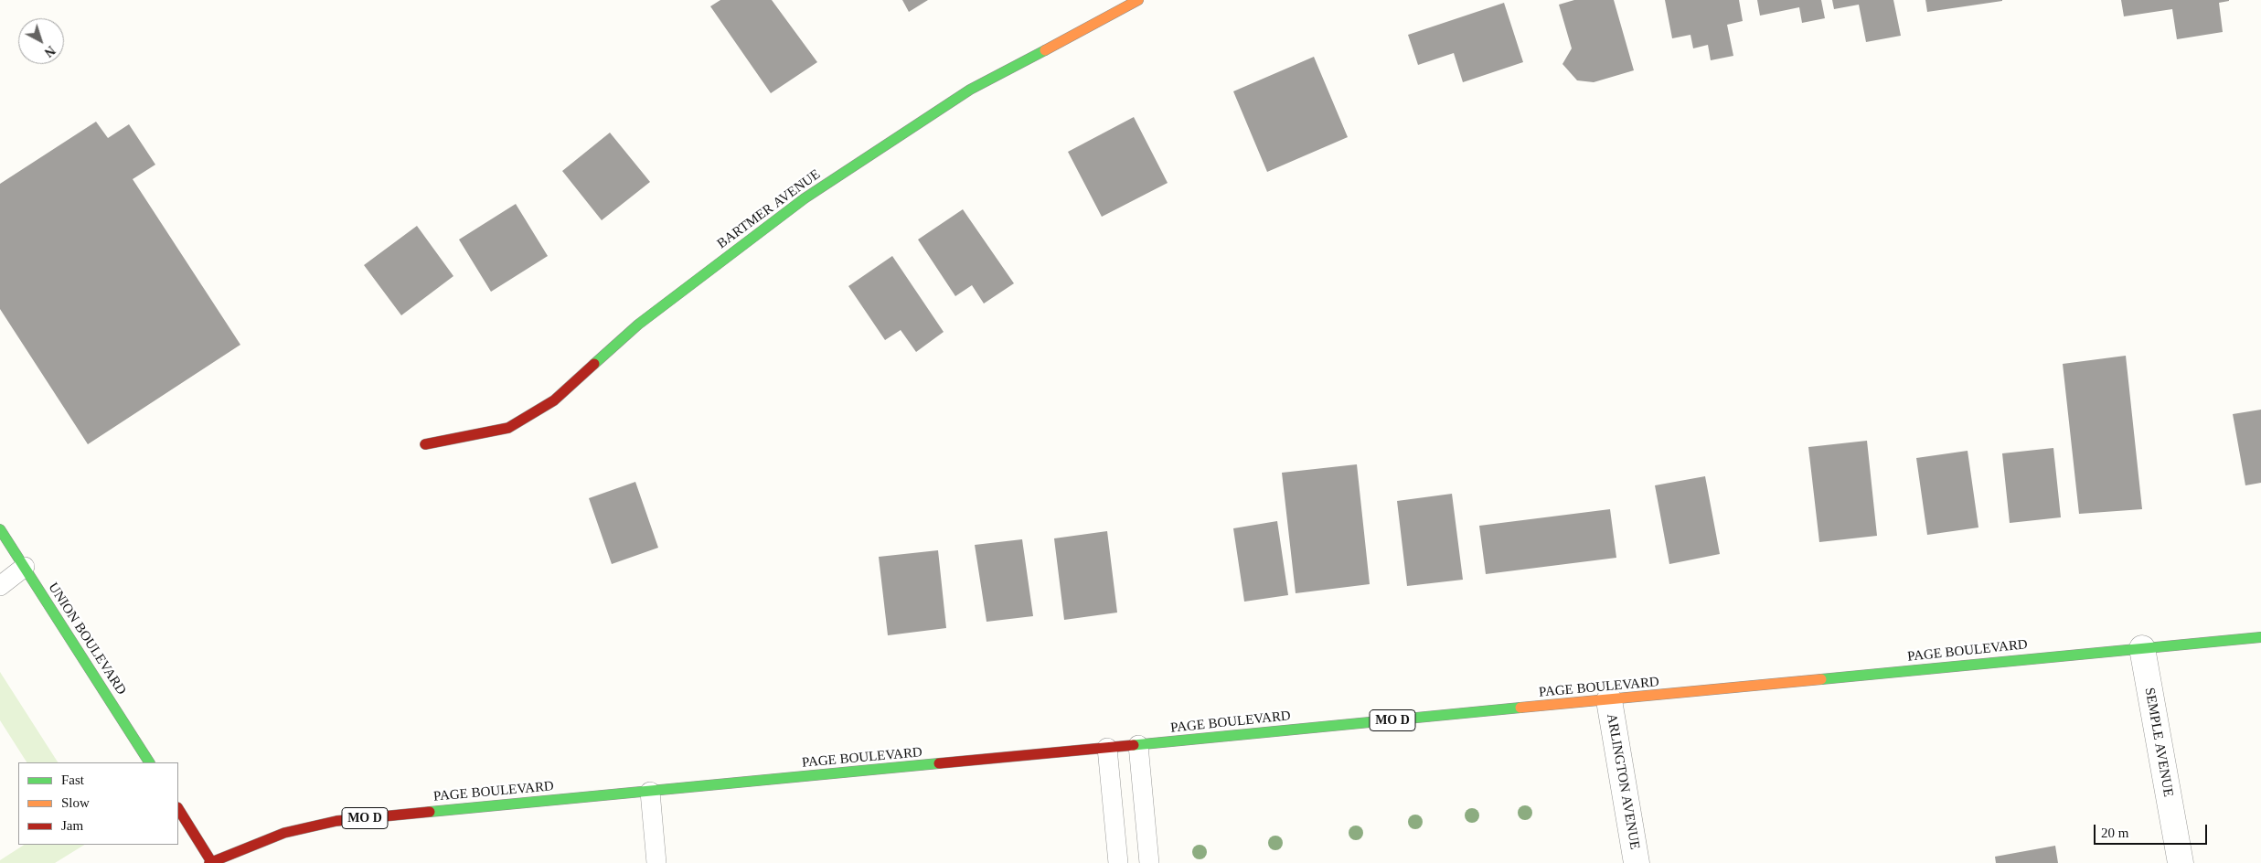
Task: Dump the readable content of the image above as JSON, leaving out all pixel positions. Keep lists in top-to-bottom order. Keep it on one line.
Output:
{"streets":{"main road":["BARTMER AVENUE","UNION BOULEVARD","PAGE BOULEVARD","MO D"],"street":["SEMPLE AVENUE","ARLINGTON AVENUE"]},"crossings":[["PAGE BOULEVARD","SEMPLE AVENUE"],["PAGE BOULEVARD","ARLINGTON AVENUE"]],"legend":["Fast","Slow","Jam"],"scale_bar":"20 m","north":"bottom right"}
